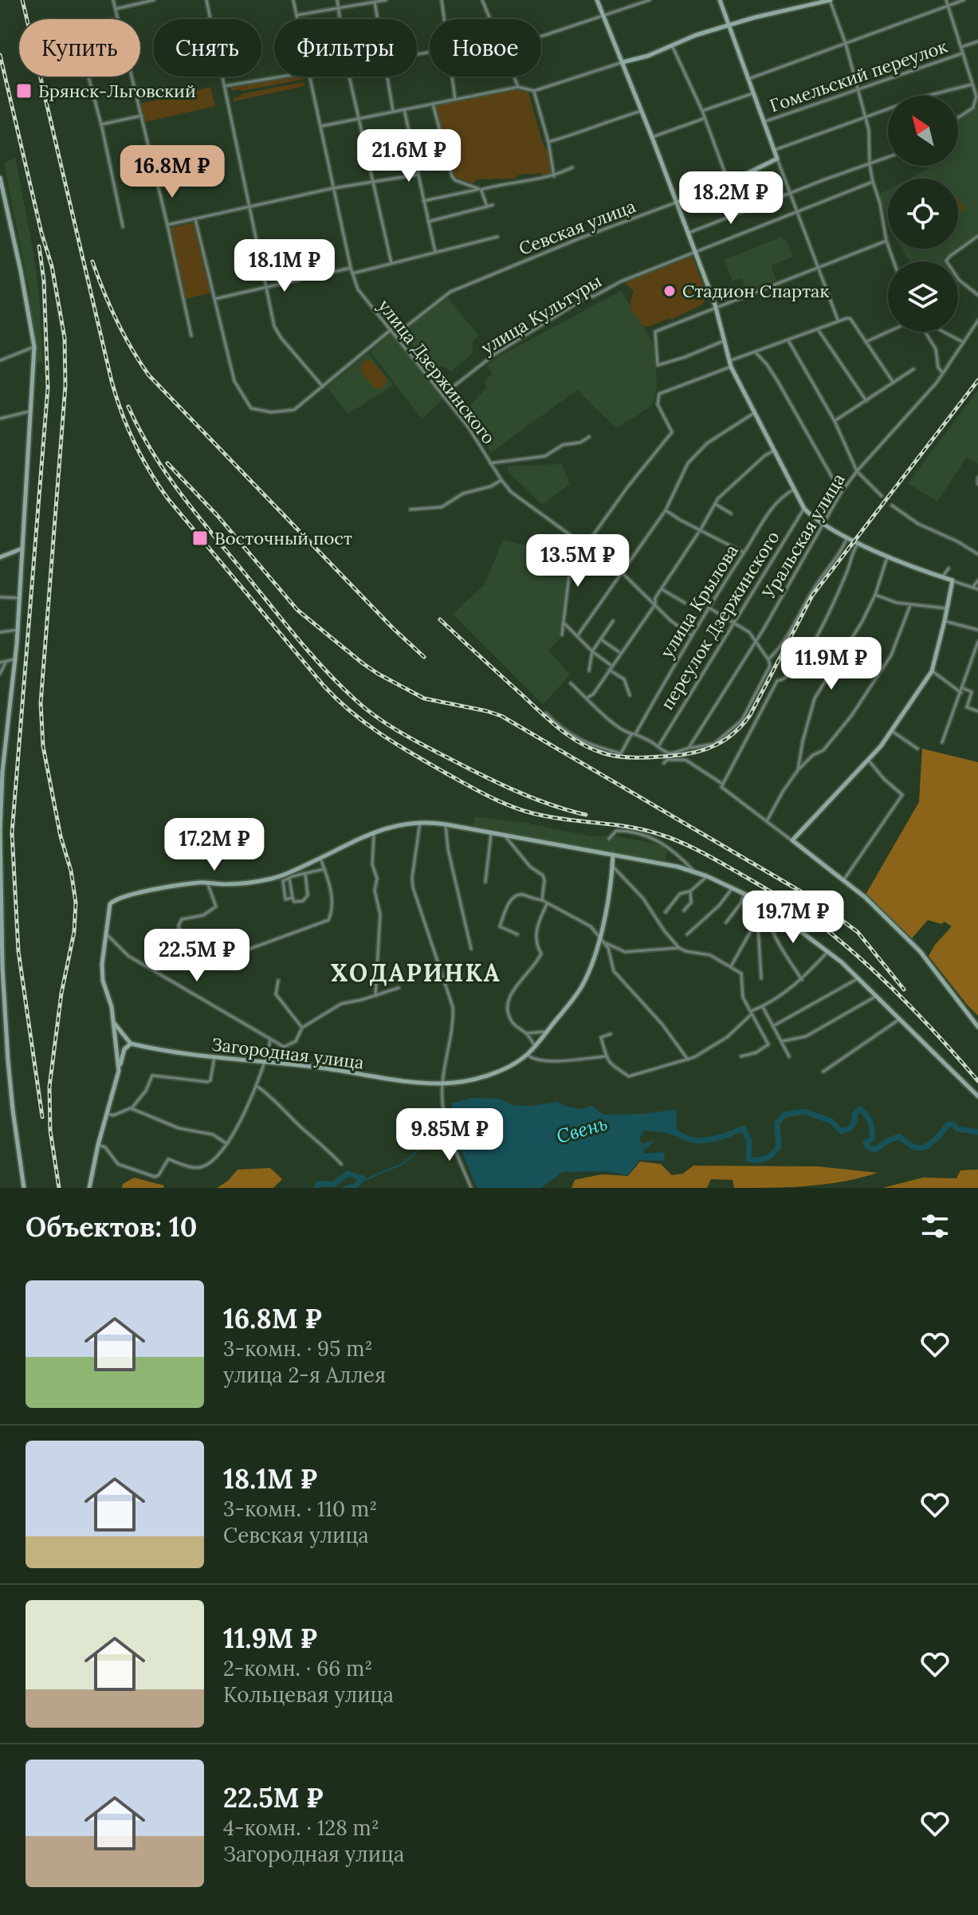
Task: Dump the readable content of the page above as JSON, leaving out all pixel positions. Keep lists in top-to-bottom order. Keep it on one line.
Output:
{"streets":{"street":["Гомельский переулок","Севская улица","улица Культуры","улица Дзержинского","Уральская улица","улица Крылова","переулок Дзержинского","Загородная улица"]},"crossings":[["Севская улица","улица Дзержинского"],["улица Культуры","улица Дзержинского"],["улица Дзержинского","улица Крылова"]],"districts":["ХОДАРИНКА"],"water":["Свень"],"places":{"transit":["Брянск-Льговский","Восточный пост"],"other":["Стадион Спартак"]},"north":"top left","page":{"chip":["Купить","Снять","Фильтры","Новое"],"price":["21.6M ₽","16.8M ₽","18.2M ₽","18.1M ₽","13.5M ₽","11.9M ₽","17.2M ₽","19.7M ₽","22.5M ₽","9.85M ₽"],"heading":"Объектов: 10","list":[{"name":"16.8M ₽","note":"3-комн. · 95 m² · улица 2-я Аллея"},{"name":"18.1M ₽","note":"3-комн. · 110 m² · Севская улица"},{"name":"11.9M ₽","note":"2-комн. · 66 m² · Кольцевая улица"},{"name":"22.5M ₽","note":"4-комн. · 128 m² · Загородная улица"}]}}
